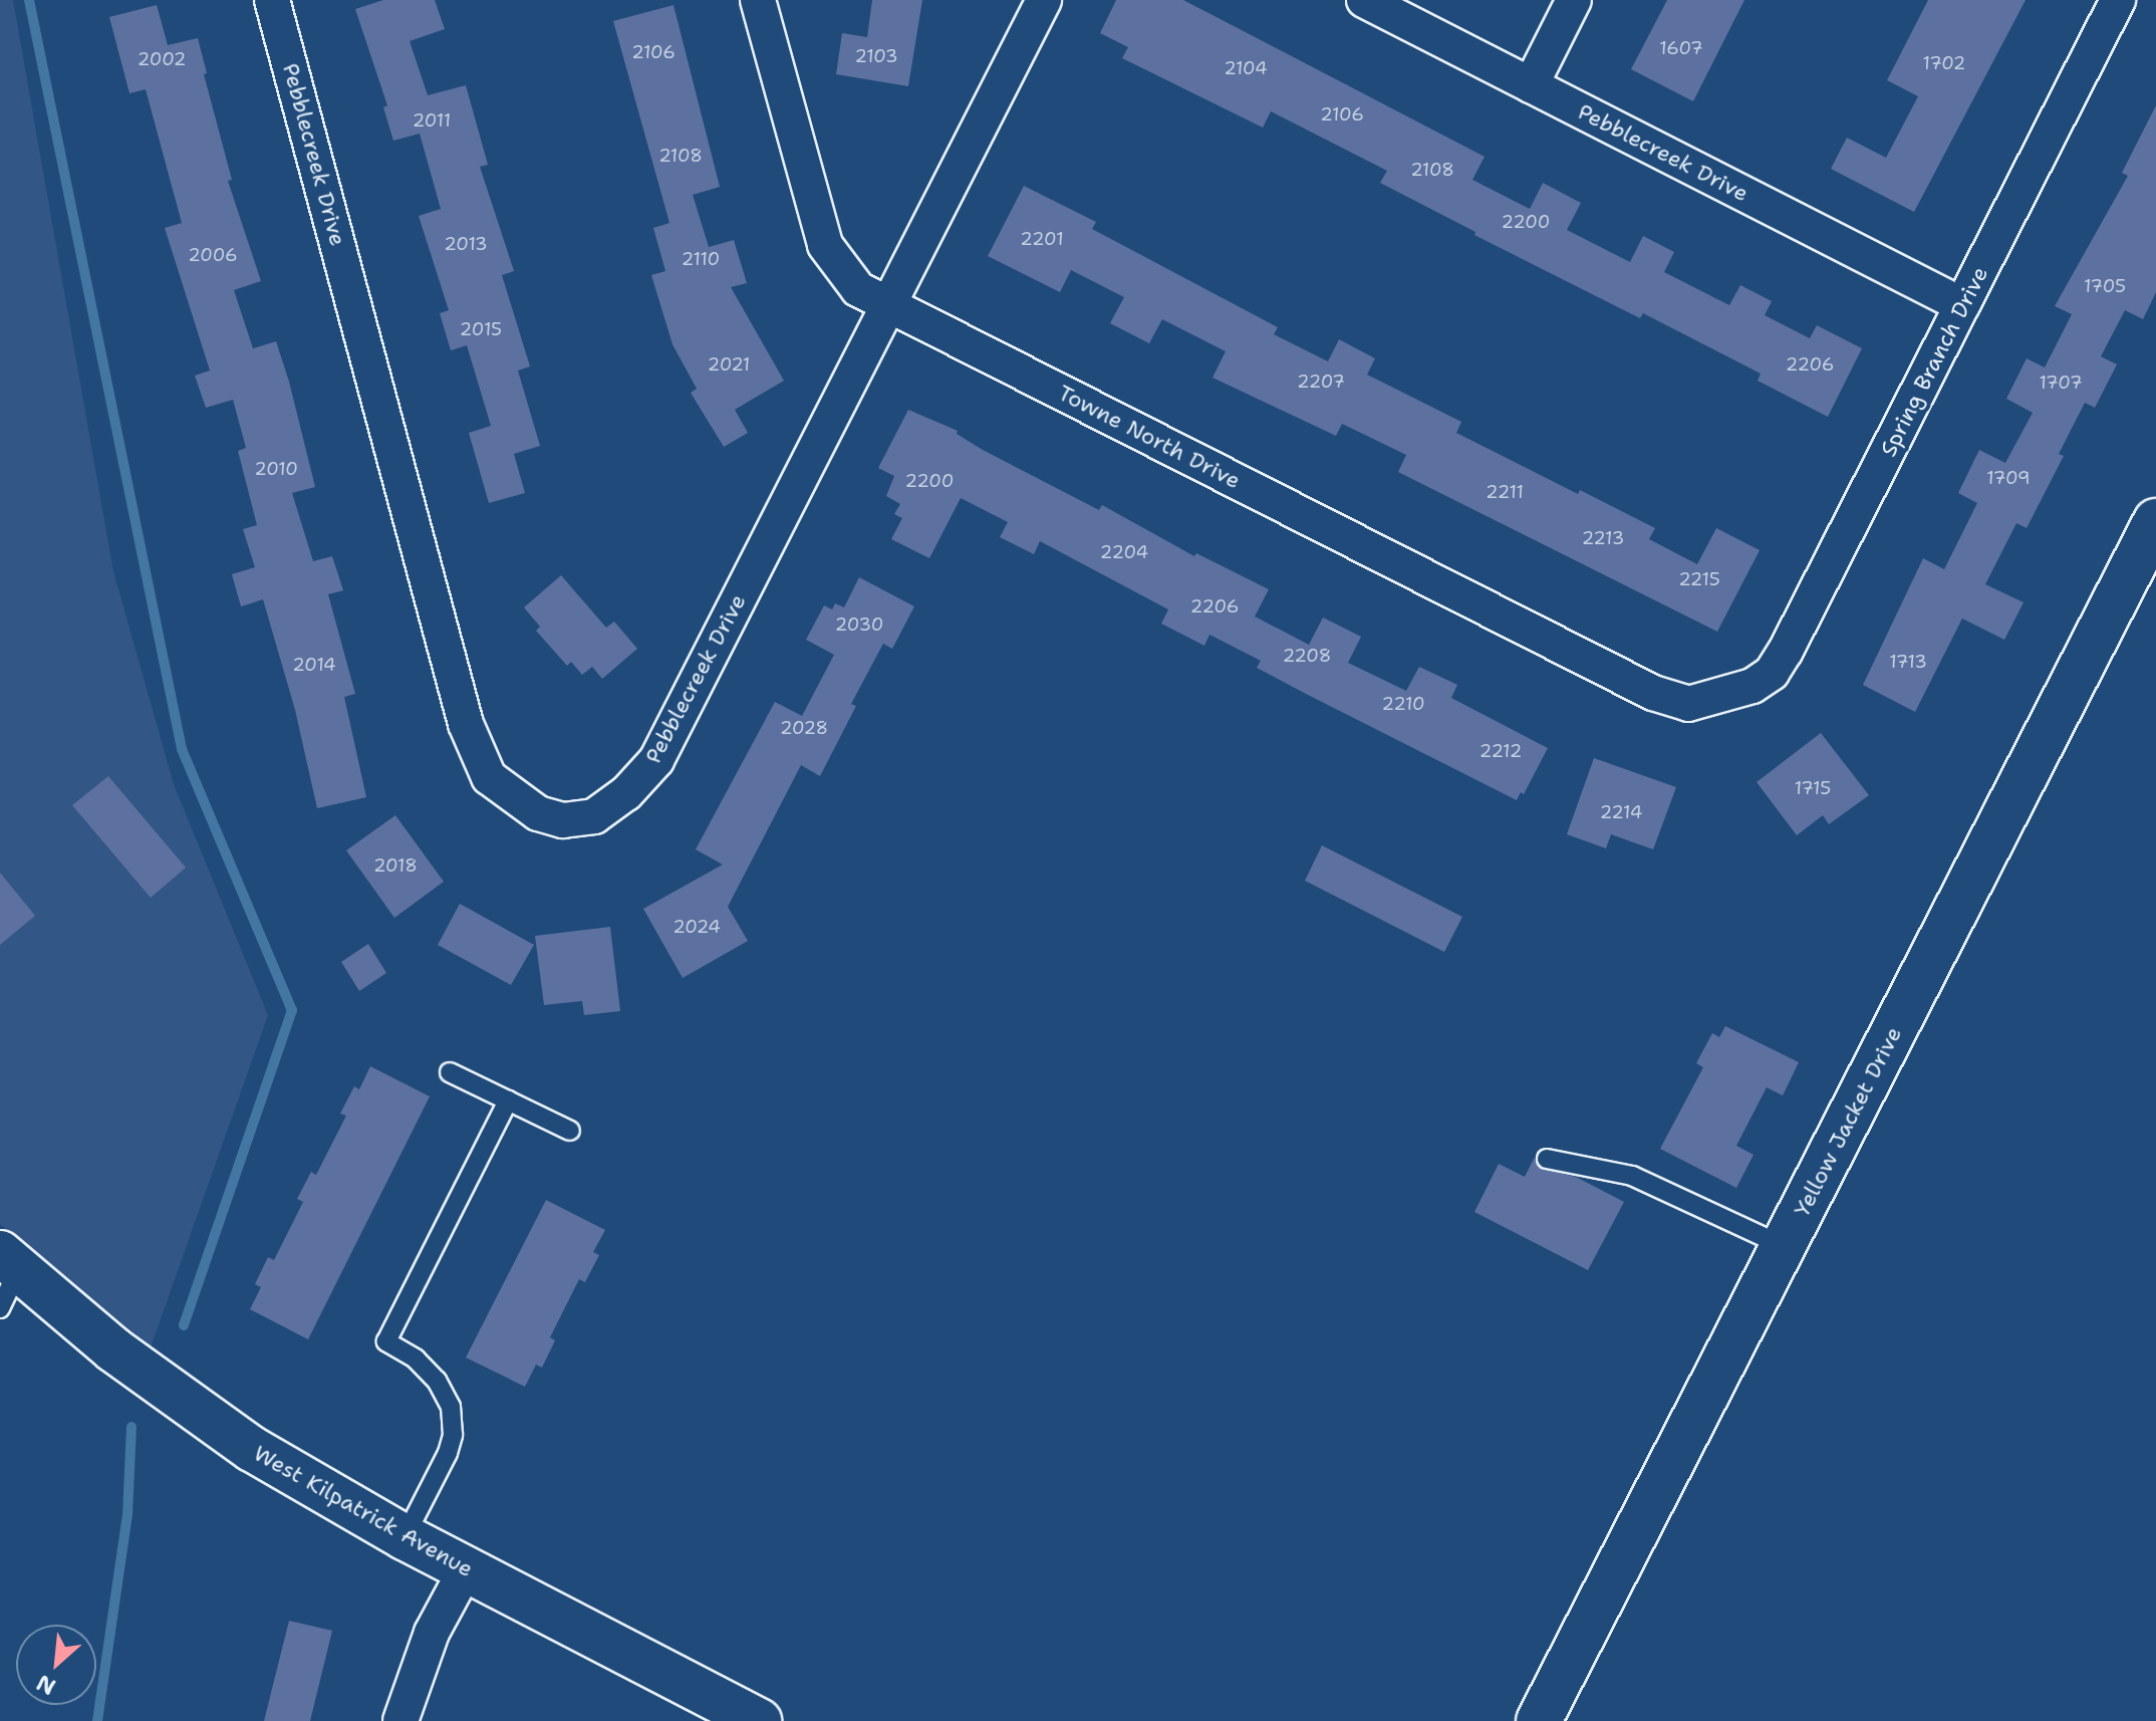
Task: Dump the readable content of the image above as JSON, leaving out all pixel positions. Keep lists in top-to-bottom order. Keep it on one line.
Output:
{"streets":{"street":["Pebblecreek Drive","Spring Branch Drive","Towne North Drive","Yellow Jacket Drive","West Kilpatrick Avenue"]},"crossings":[["Pebblecreek Drive","Spring Branch Drive"],["Pebblecreek Drive","Towne North Drive"],["Spring Branch Drive","Towne North Drive"]],"house_numbers":["1607","2106","2103","2002","1702","2104","2106","2011","2108","2108","2200","2201","2013","2006","2110","1705","2015","2021","2206","2207","1707","2010","1709","2200","2211","2213","2204","2215","2206","2030","2208","1713","2014","2210","2028","2212","1715","2214","2018","2024"],"north":"bottom left"}
